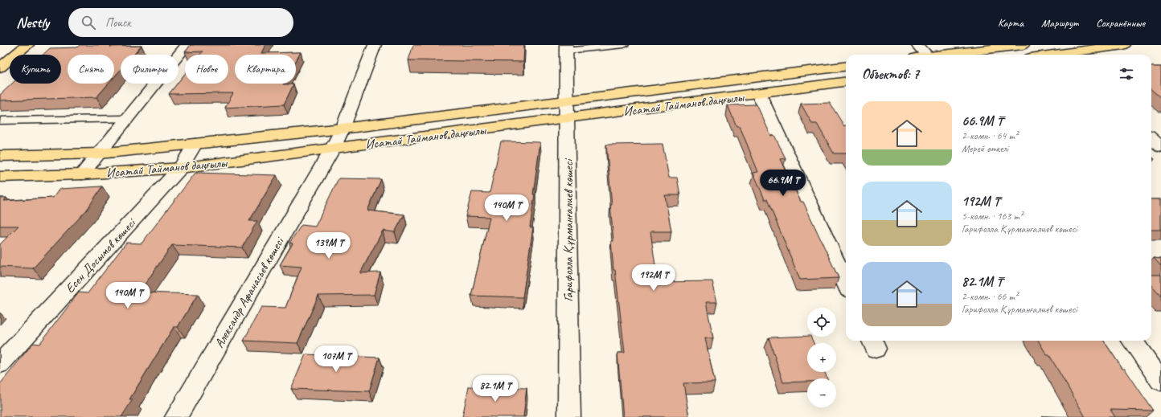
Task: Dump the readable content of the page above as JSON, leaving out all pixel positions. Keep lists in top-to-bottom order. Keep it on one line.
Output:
{"streets":{"main road":["Исатай Тайманов даңғылы"],"street":["Гарифолла Құрманғалиев көшесі","Есен Досымов көшесі","Александр Афанасьев көшесі"]},"crossings":[["Исатай Тайманов даңғылы","Гарифолла Құрманғалиев көшесі"],["Исатай Тайманов даңғылы","Есен Досымов көшесі"],["Исатай Тайманов даңғылы","Александр Афанасьев көшесі"]],"page":{"header":"Nestly","search":"Поиск","nav":["Карта","Маршрут","Сохранённые"],"chip":["Купить","Снять","Фильтры","Новое","Квартира"],"heading":"Объектов: 7","list":[{"name":"66.9M ₸","note":"2-комн. · 64 m² · Мерей өткелі"},{"name":"192M ₸","note":"5-комн. · 163 m² · Гарифолла Құрманғалиев көшесі"},{"name":"82.1M ₸","note":"2-комн. · 66 m² · Гарифолла Құрманғалиев көшесі"}],"price":["66.9M ₸","140M ₸","139M ₸","192M ₸","140M ₸","107M ₸","82.1M ₸"],"map_buttons":["+","−"]}}
